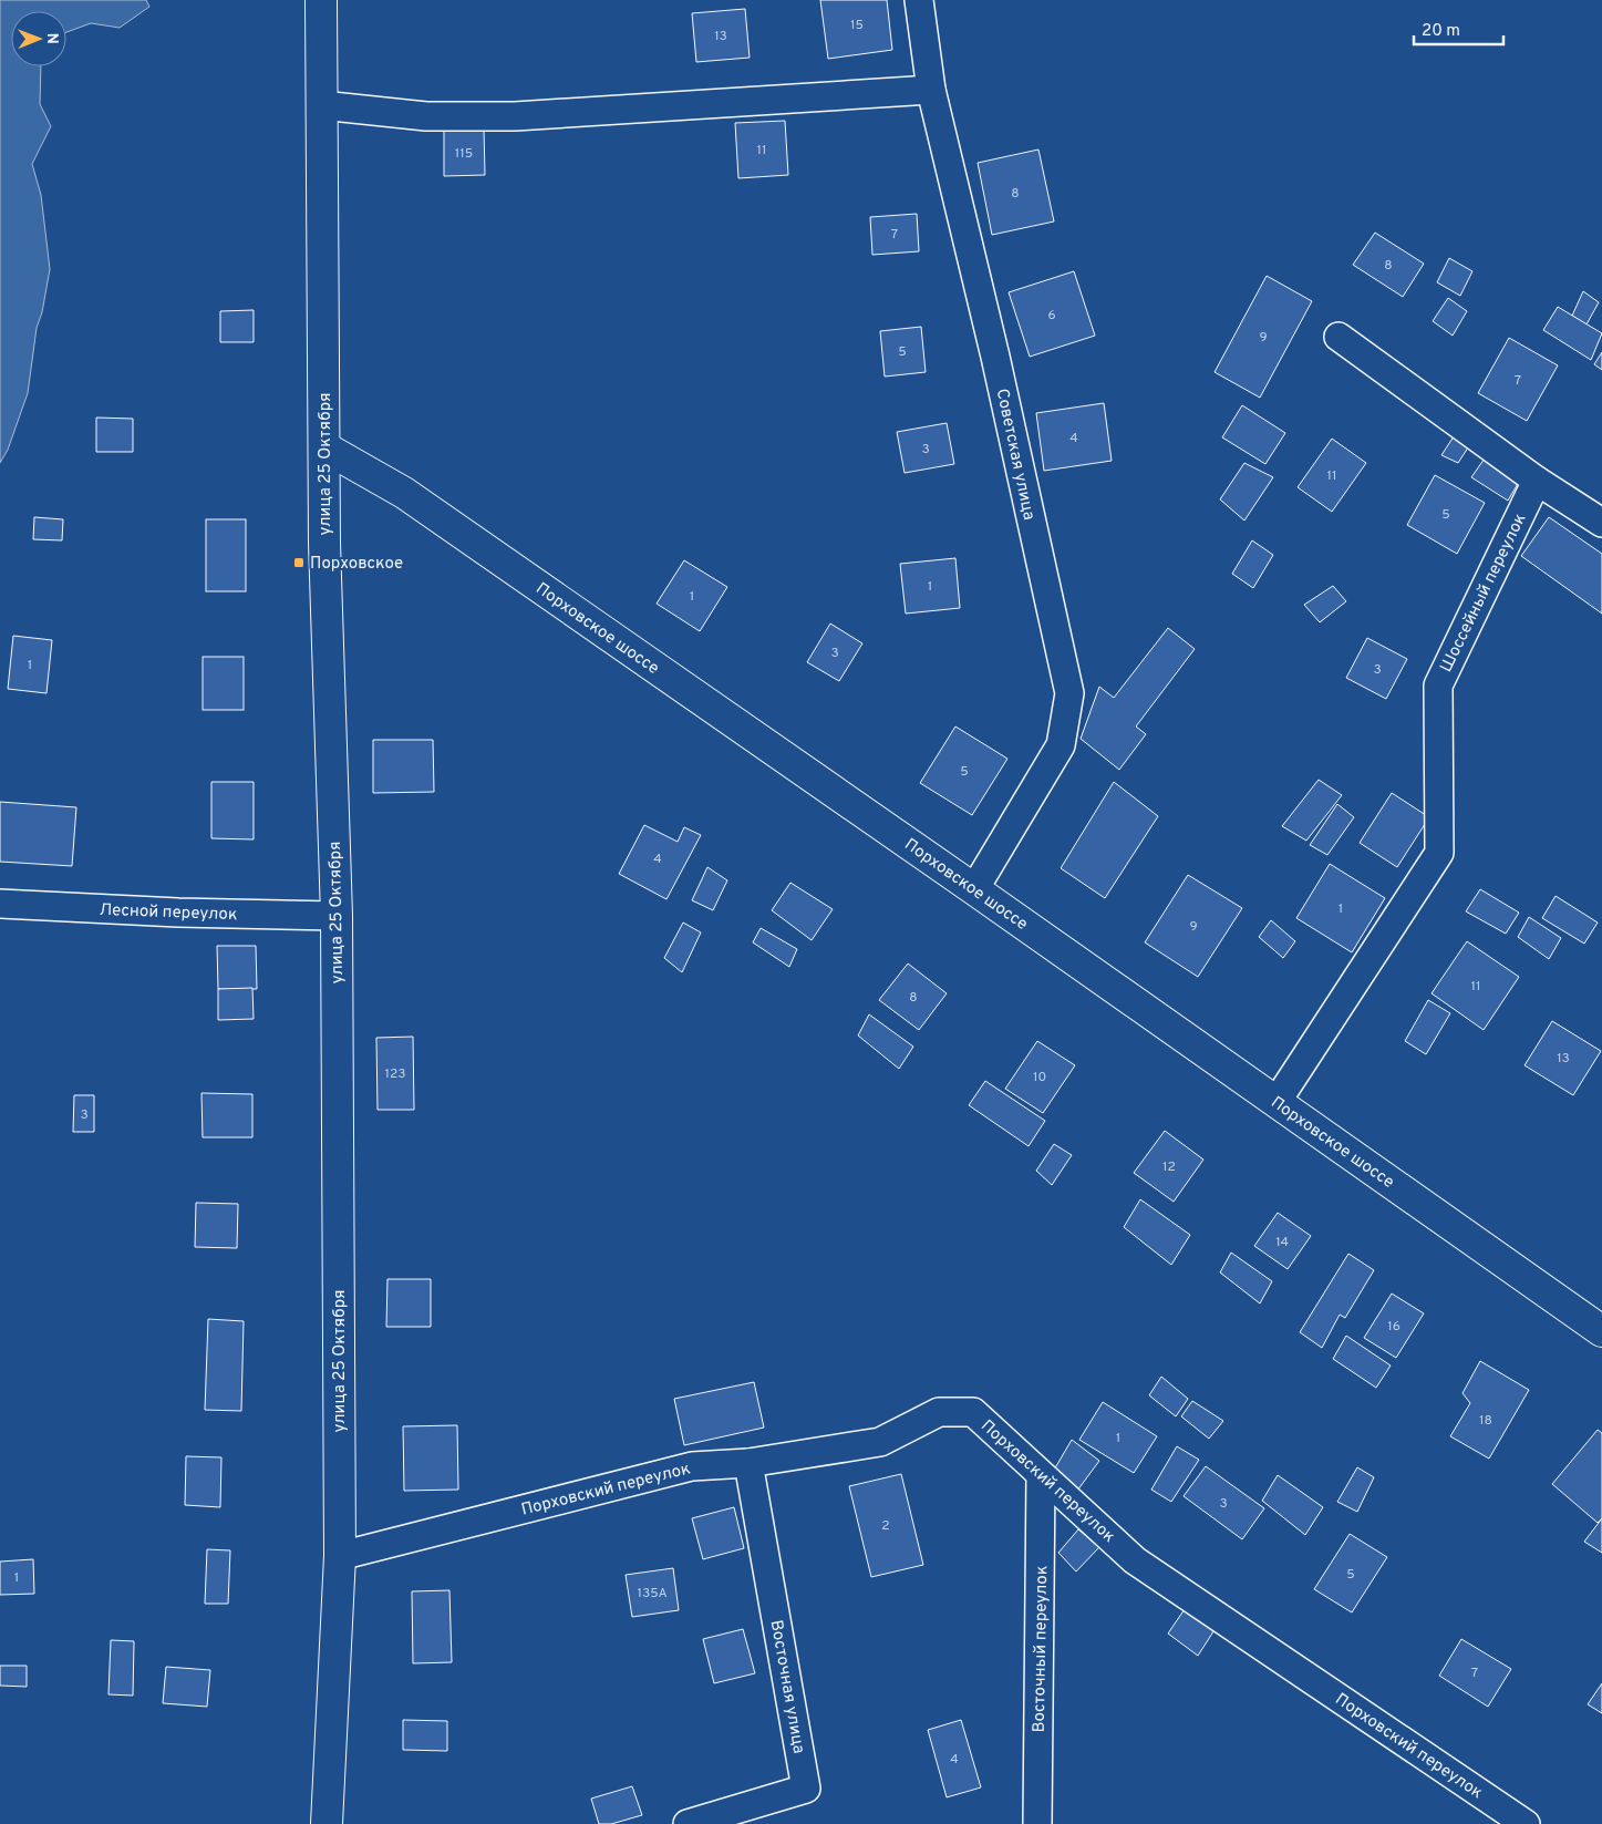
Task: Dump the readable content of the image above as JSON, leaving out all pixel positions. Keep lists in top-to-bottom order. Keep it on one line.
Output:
{"streets":{"main road":["улица 25 Октября","Порховское шоссе"],"street":["Советская улица","Шоссейный переулок","Лесной переулок","Порховский переулок","Восточный переулок","Восточная улица"]},"crossings":[["Советская улица","Порховское шоссе"],["улица 25 Октября","Порховское шоссе"],["улица 25 Октября","Лесной переулок"],["улица 25 Октября","Порховский переулок"],["Шоссейный переулок","Порховское шоссе"],["Порховский переулок","Восточный переулок"],["Порховский переулок","Восточная улица"]],"places":{"transit":["Порховское"]},"house_numbers":["15","13","11","115","8","7","8","6","9","5","7","4","3","11","5","1","1","3","1","3","5","4","1","9","11","8","13","123","10","3","12","14","16","18","1","3","2","5","1","135А","7","4"],"scale_bar":"20 m","north":"right"}
